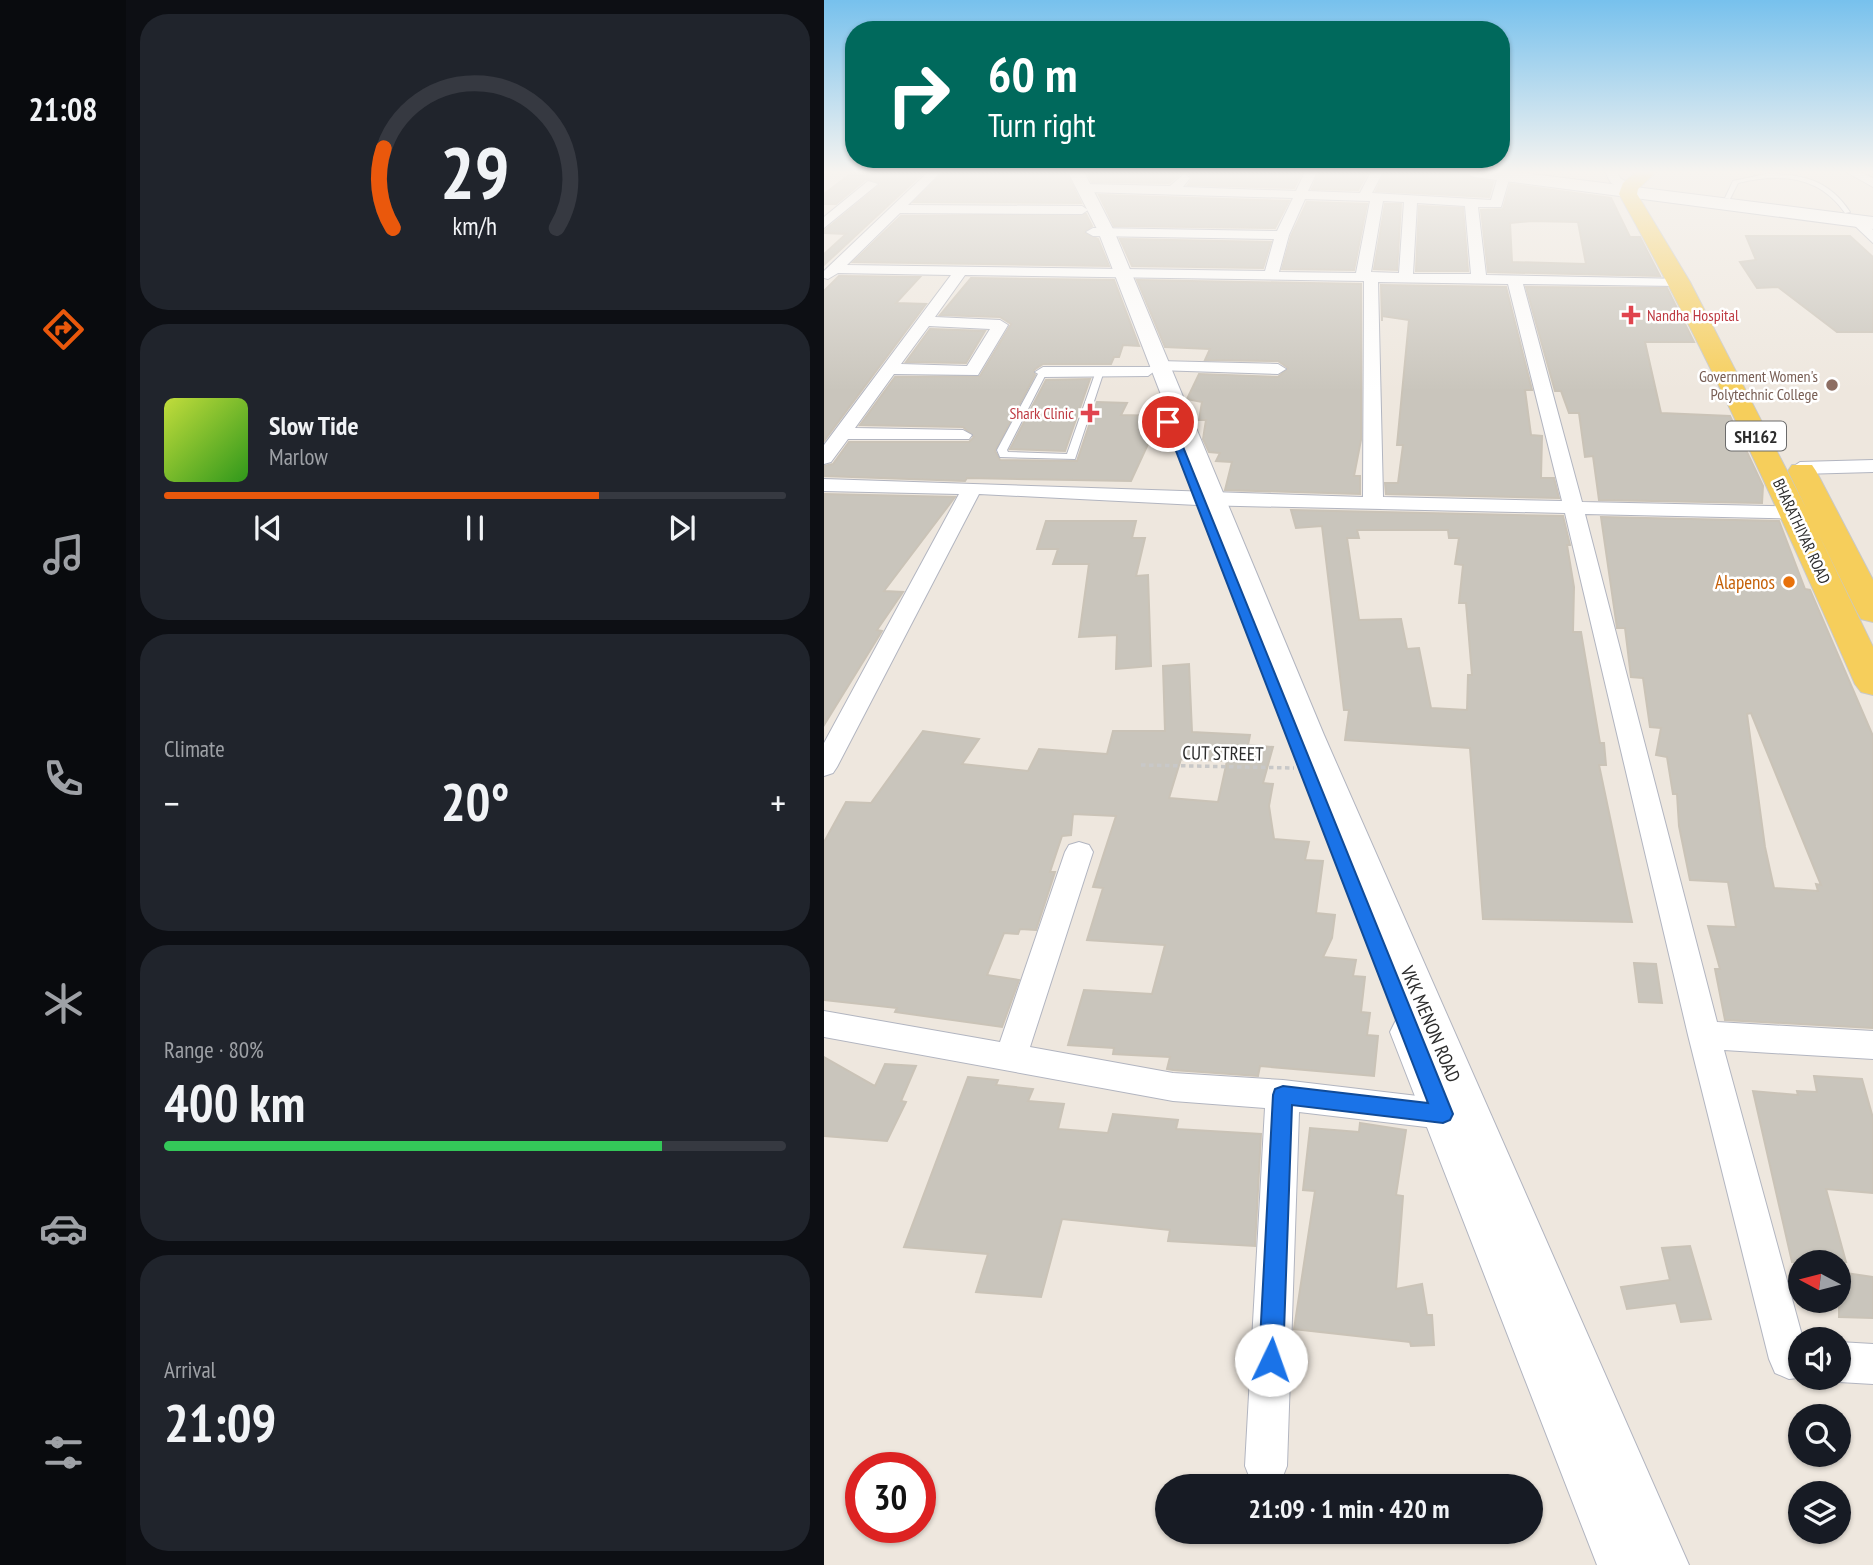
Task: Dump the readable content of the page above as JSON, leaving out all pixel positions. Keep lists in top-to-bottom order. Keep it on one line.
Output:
{"streets":{"main road":["SH162","BHARATHIYAR ROAD"],"street":["VKK MENON ROAD"],"path":["CUT STREET"]},"crossings":[["CUT STREET","VKK MENON ROAD"]],"places":{"health":["Nandha Hospital","Shark Clinic"],"other":["Government Women's Polytechnic College","Alapenos"]},"north":"left","page":{"tabs":"21:08","turn":["60 m","Turn right"],"song":["Slow Tide","Marlow"],"tile":["Climate",["Range · 80%","400 km"],["Arrival","21:09"]],"heat":["−","20°","+"],"limit":"30","trip":"21:09 · 1 min · 420 m","gauge":["29","km/h"]}}
